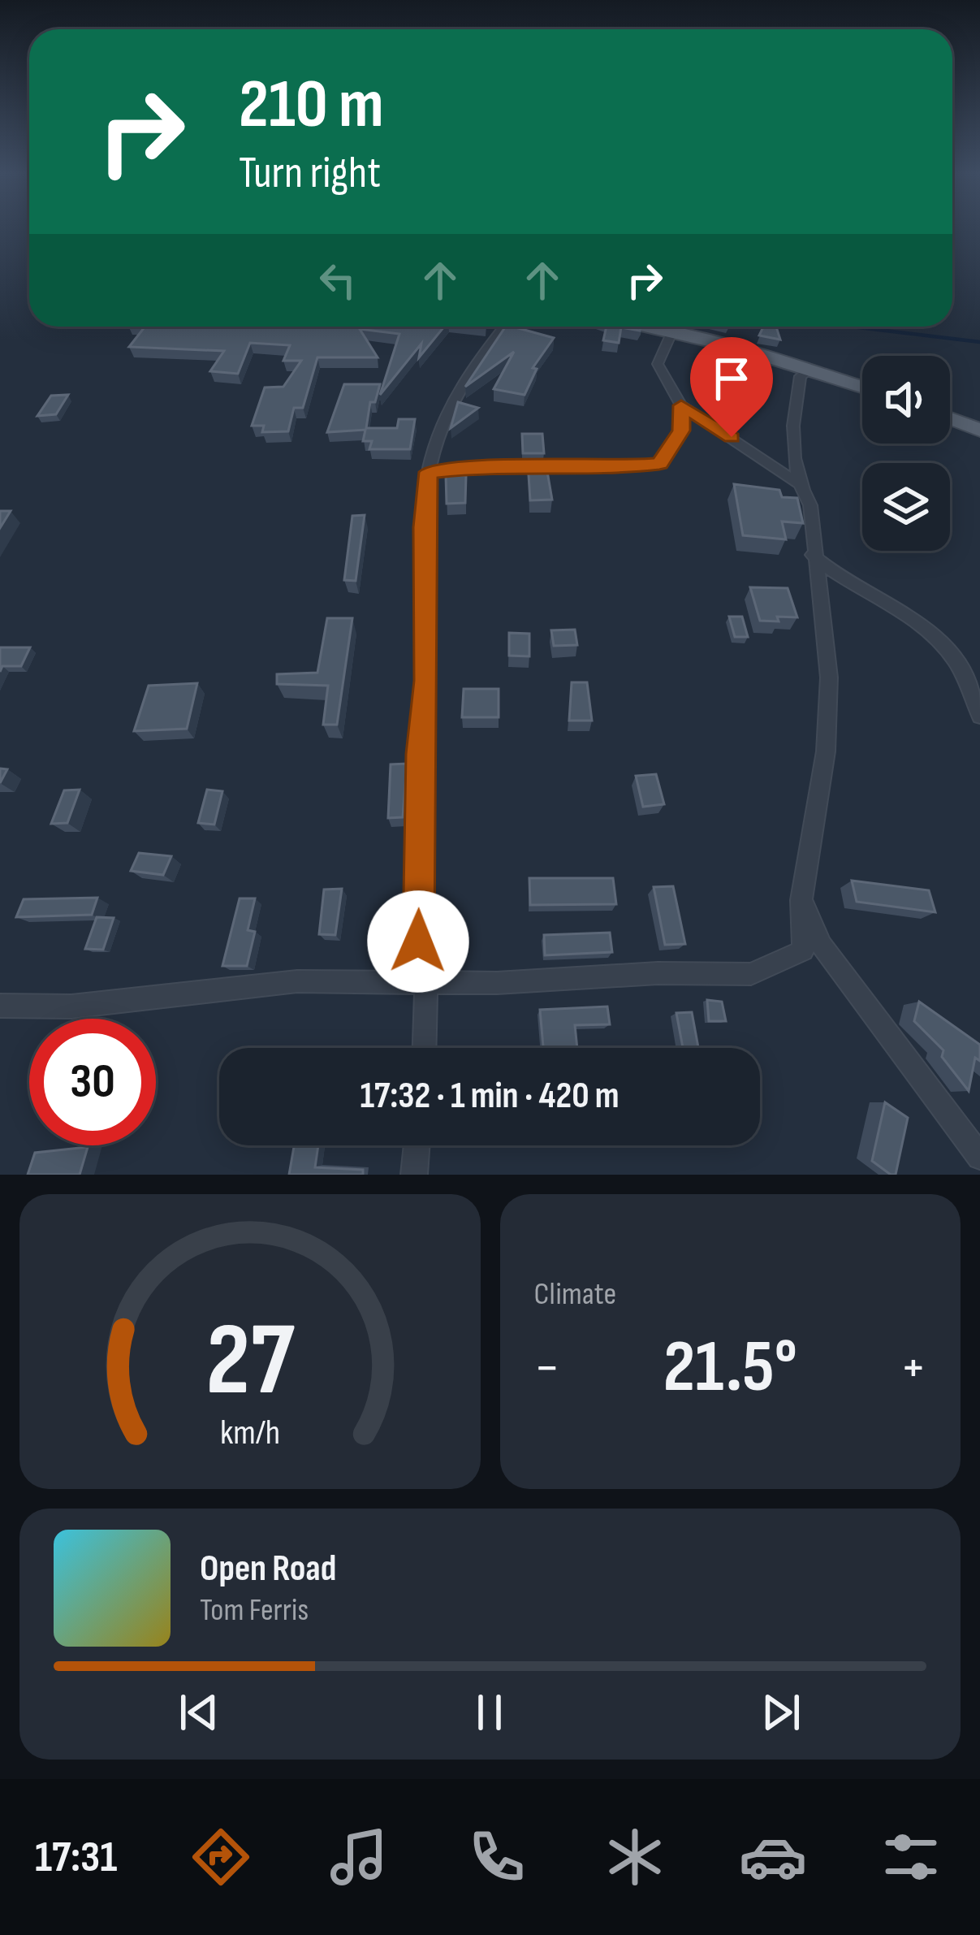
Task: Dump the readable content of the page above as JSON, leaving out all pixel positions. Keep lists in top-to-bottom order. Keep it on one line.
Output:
{"page":{"turn":["210 m","Turn right"],"limit":"30","trip":"17:32 · 1 min · 420 m","tile":"Climate","heat":["−","21.5°","+"],"song":["Open Road","Tom Ferris"],"tabs":"17:31","gauge":["27","km/h"]}}
